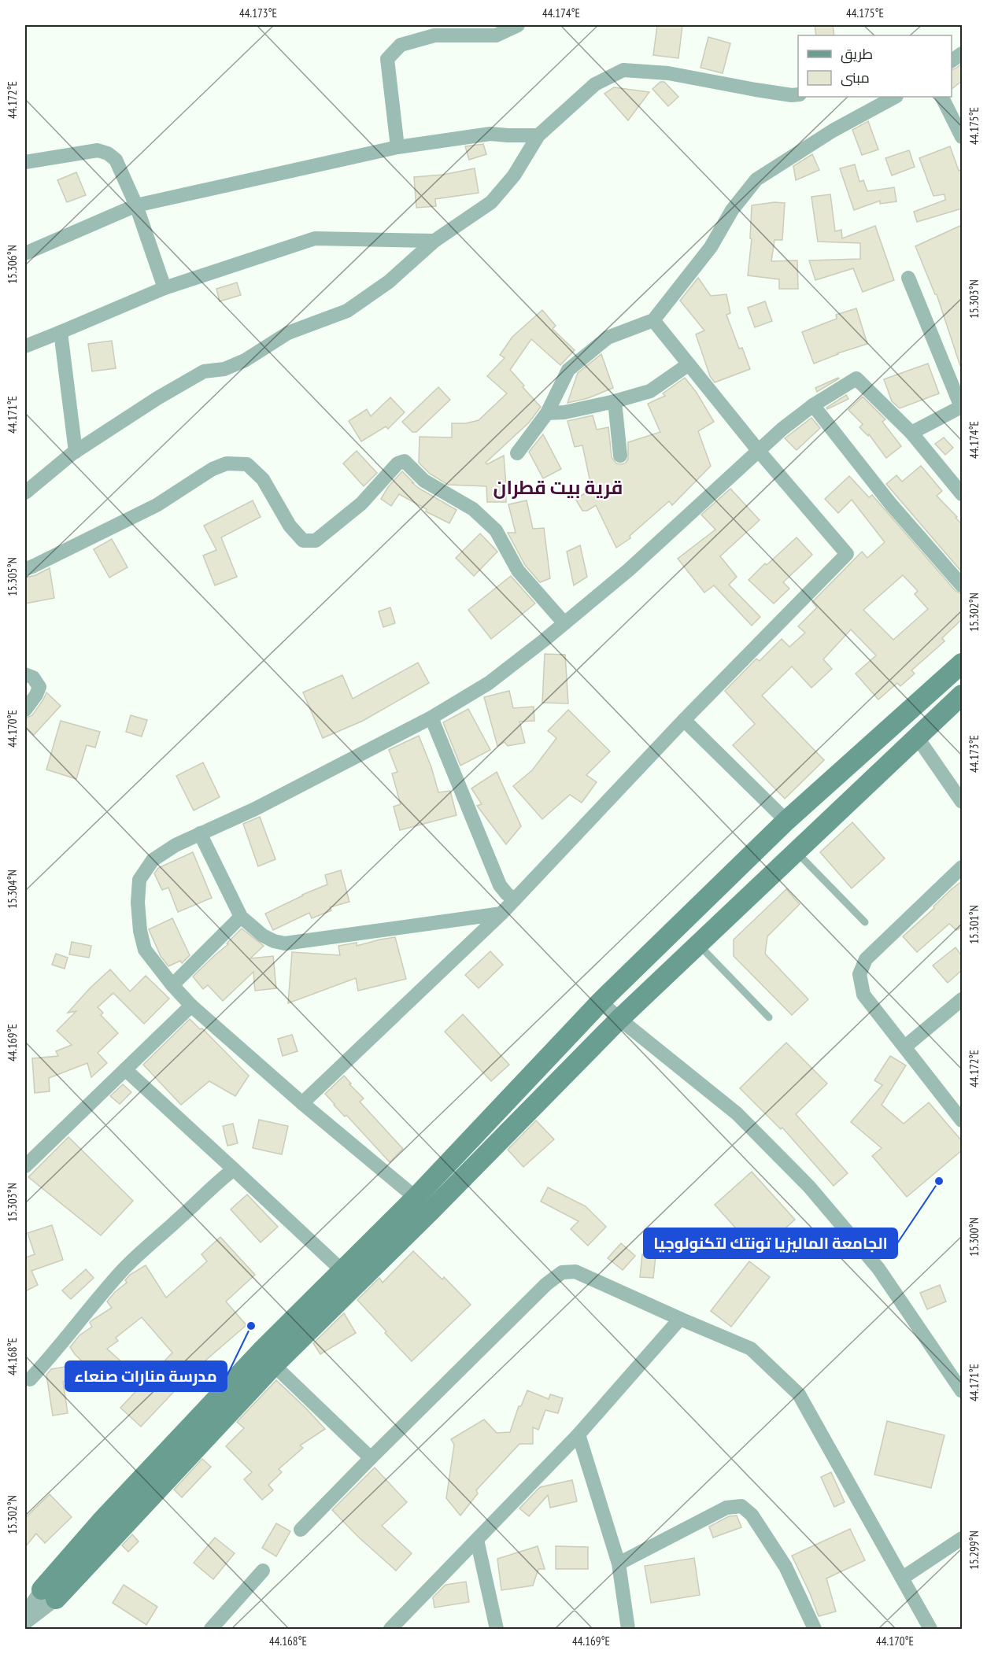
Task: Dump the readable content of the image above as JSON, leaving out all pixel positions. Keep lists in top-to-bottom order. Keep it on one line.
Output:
{"districts":["قرية بيت قطران"],"places":["الجامعة الماليزيا تونتك لتكنولوجيا","مدرسة منارات صنعاء"],"legend":["طريق","مبنى"],"coordinates":["44.173°E","44.174°E","44.175°E","44.172°E","15.306°N","15.303°N","44.171°E","15.305°N","15.302°N","44.170°E","15.304°N","15.301°N","44.169°E","15.300°N","44.168°E","15.299°N"]}
